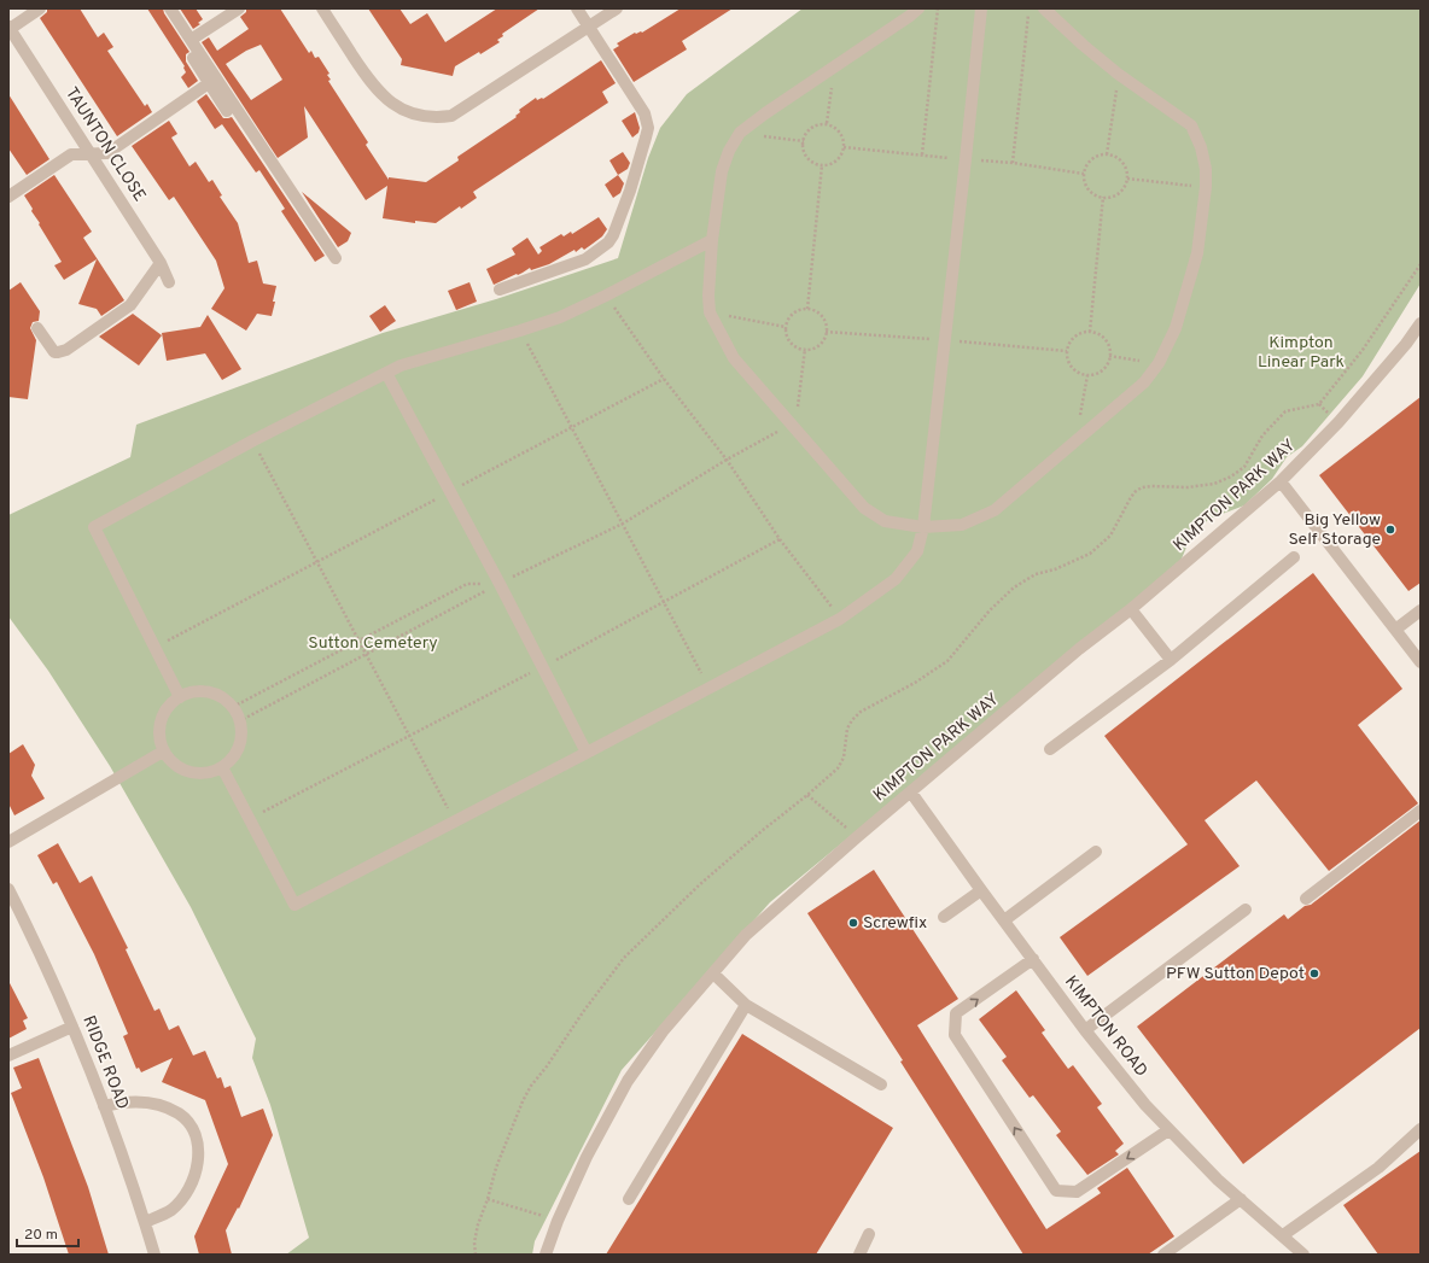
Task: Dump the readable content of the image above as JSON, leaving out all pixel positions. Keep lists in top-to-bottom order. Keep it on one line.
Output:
{"streets":{"street":["TAUNTON CLOSE","KIMPTON PARK WAY","KIMPTON ROAD","RIDGE ROAD"]},"crossings":[["KIMPTON PARK WAY","KIMPTON ROAD"]],"parks":["Kimpton Linear Park","Sutton Cemetery"],"places":["Big Yellow Self Storage","Screwfix","PFW Sutton Depot"],"scale_bar":"20 m"}
